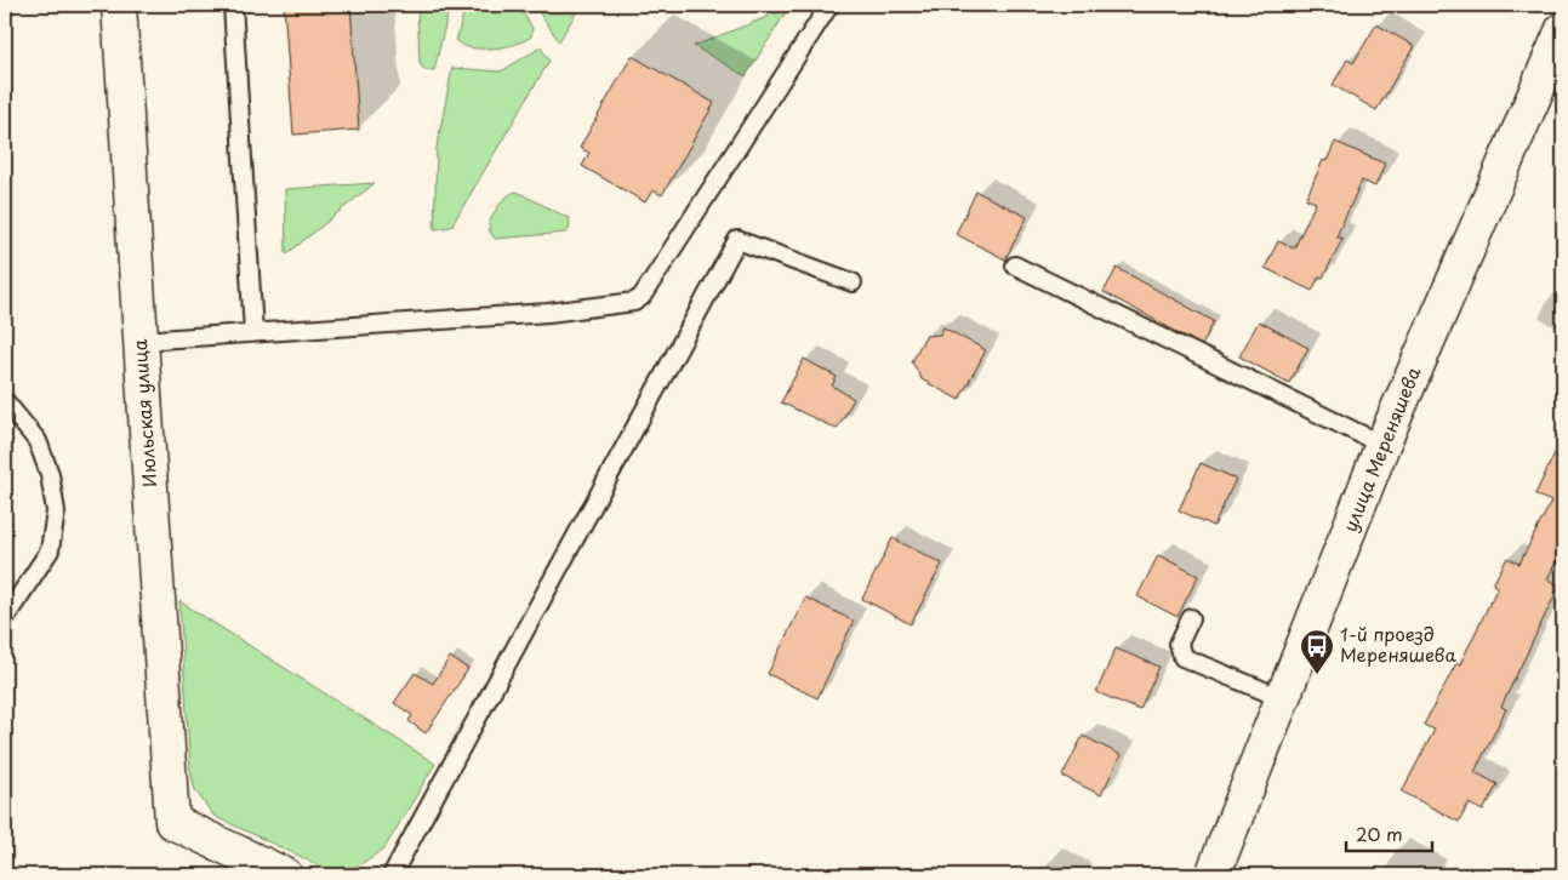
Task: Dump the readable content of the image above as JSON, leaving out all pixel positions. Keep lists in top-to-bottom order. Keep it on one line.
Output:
{"streets":{"street":["Июльская улица","улица Мереняшева"]},"places":{"bus stop":["1-й проезд Мереняшева"]},"scale_bar":"20 m"}
